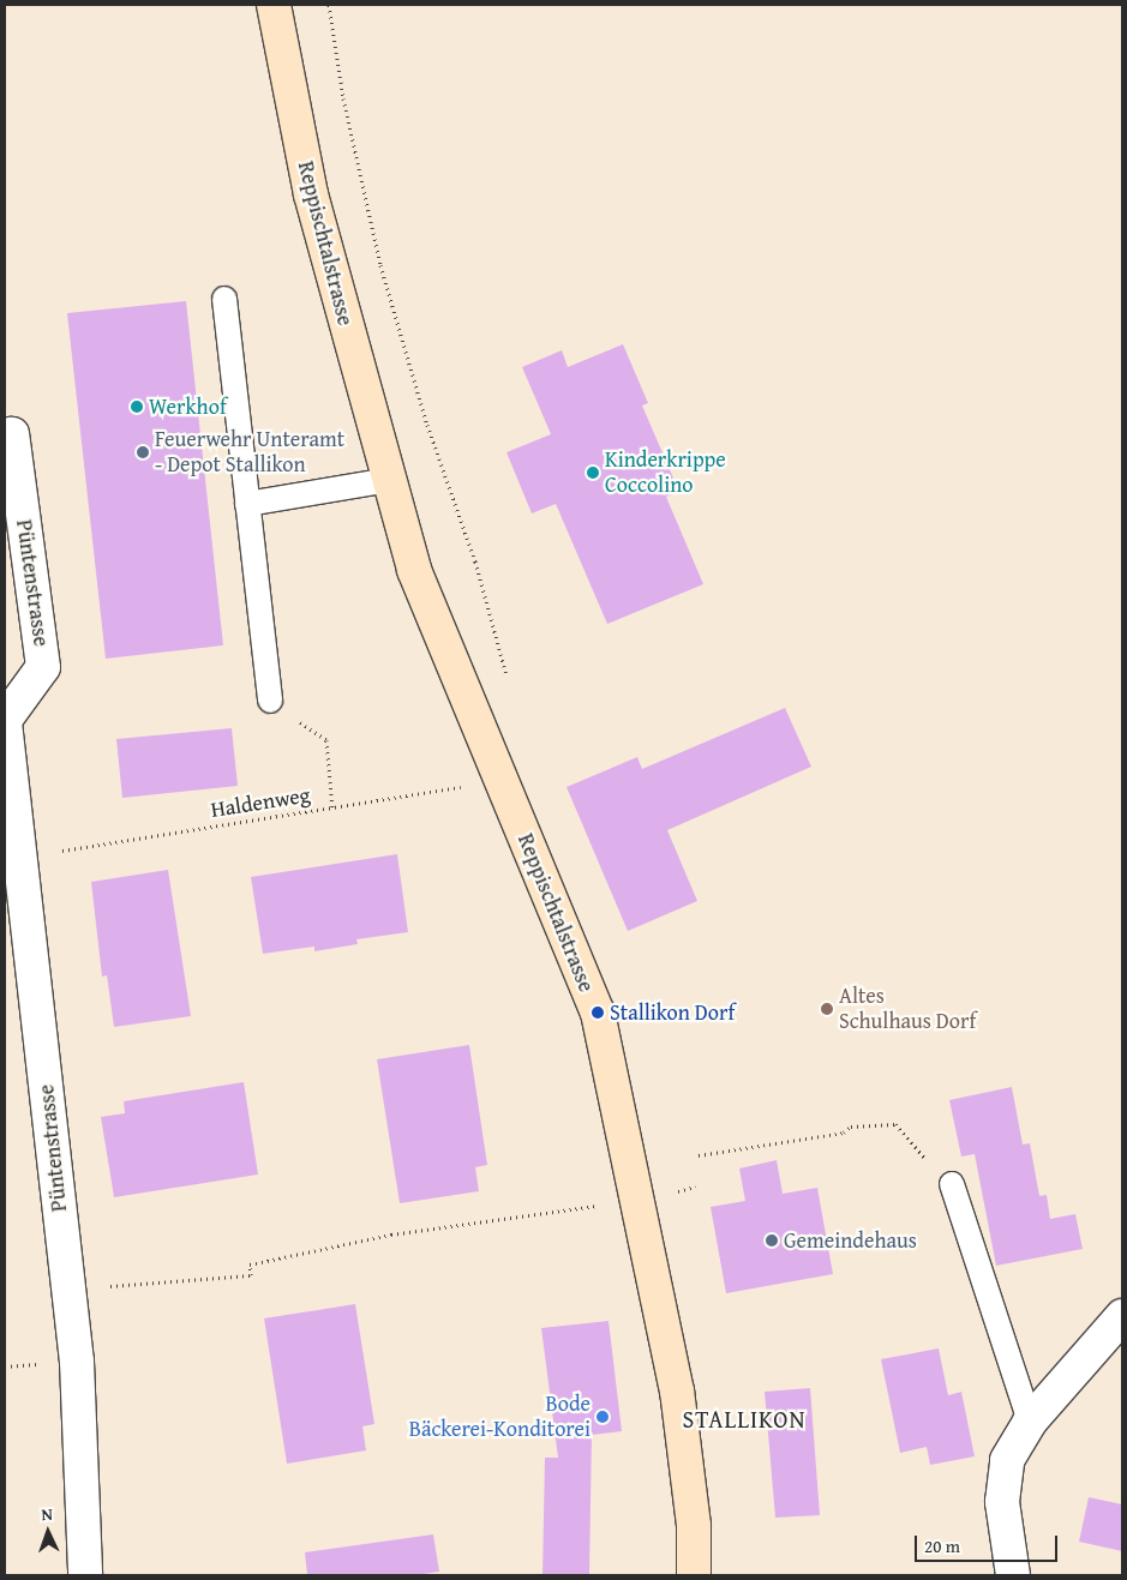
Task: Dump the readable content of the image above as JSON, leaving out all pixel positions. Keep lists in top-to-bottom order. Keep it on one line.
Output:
{"streets":{"main road":["Reppischtalstrasse"],"street":["Püntenstrasse"],"path":["Haldenweg"]},"crossings":[["Reppischtalstrasse","Haldenweg"],["Püntenstrasse","Haldenweg"]],"districts":["STALLIKON"],"places":["Werkhof","Feuerwehr Unteramt - Depot Stallikon","Kinderkrippe Coccolino","Altes Schulhaus Dorf","Stallikon Dorf","Gemeindehaus","Bode Bäckerei-Konditorei"],"scale_bar":"20 m","north":"top"}
